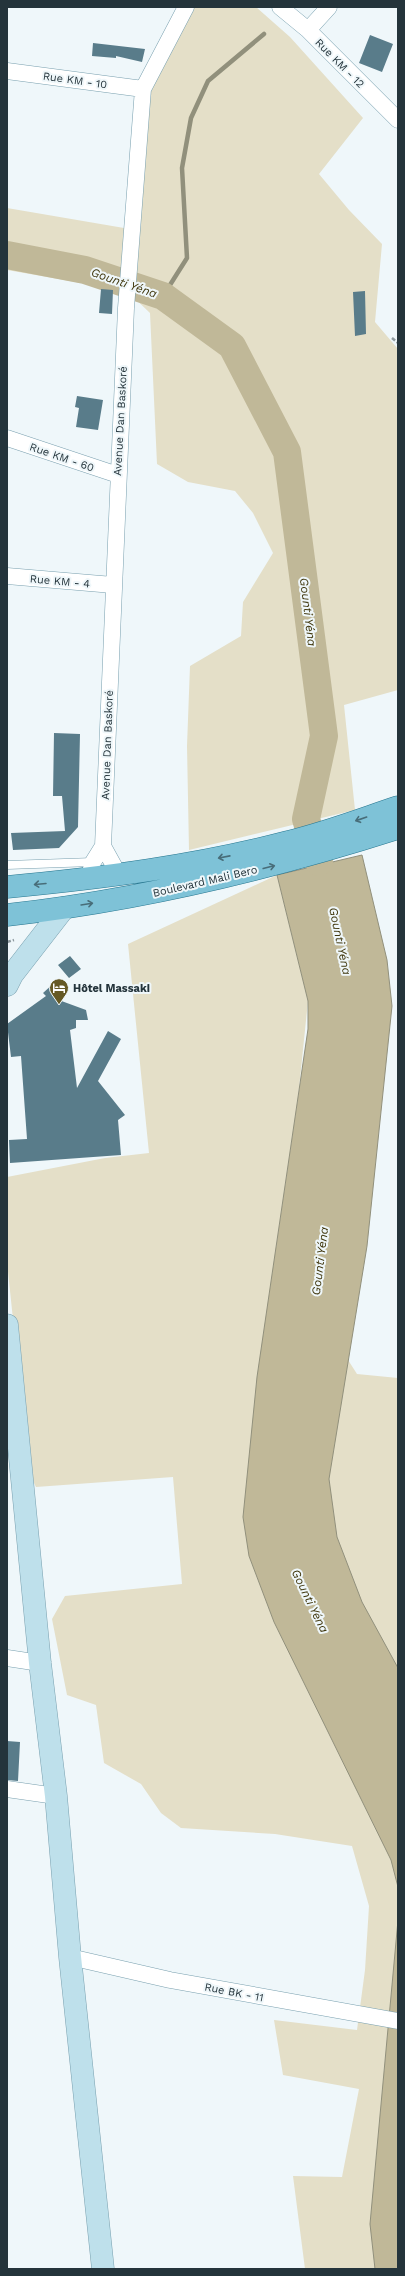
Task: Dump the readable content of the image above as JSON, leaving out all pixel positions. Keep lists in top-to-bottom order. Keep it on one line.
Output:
{"streets":{"main road":["Boulevard Mali Bero"],"street":["Rue KM - 12","Rue KM - 10","Avenue Dan Baskoré","Rue KM - 60","Rue KM - 4","Rue BK - 11"]},"crossings":[["Rue KM - 10","Avenue Dan Baskoré"],["Avenue Dan Baskoré","Rue KM - 60"],["Avenue Dan Baskoré","Rue KM - 4"],["Avenue Dan Baskoré","Boulevard Mali Bero"]],"water":["Gounti Yéna"],"places":{"hotel":["Hôtel Massaki"]}}
